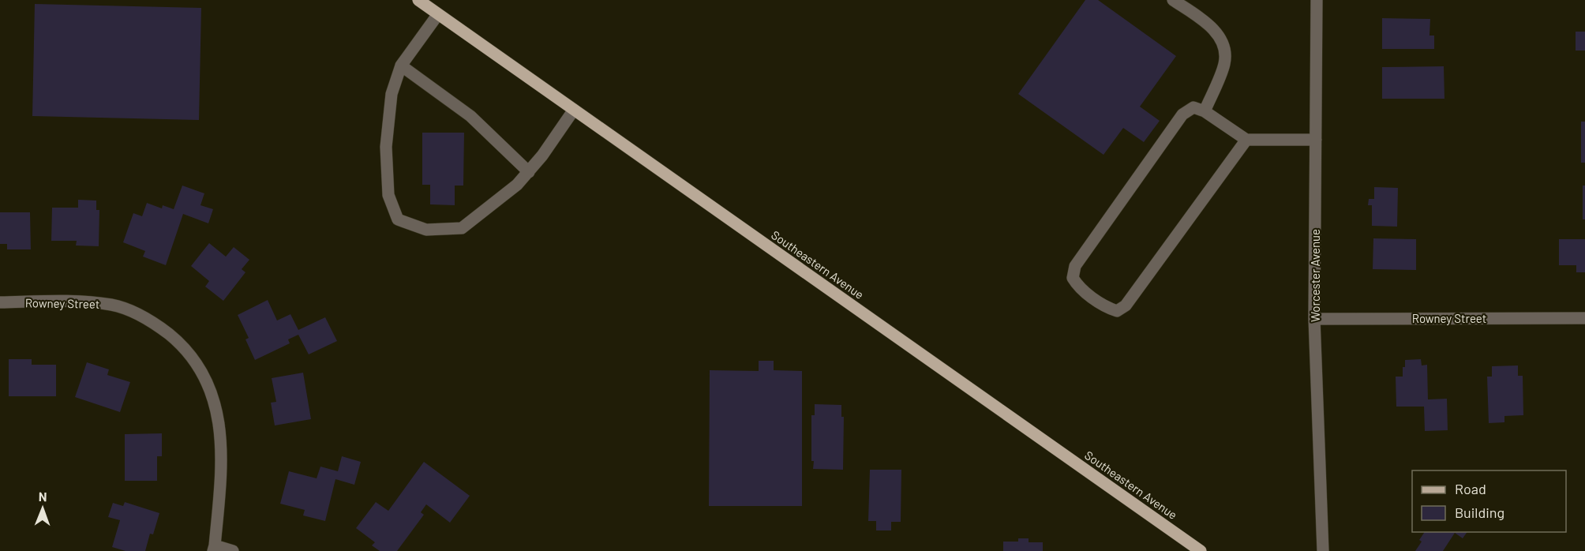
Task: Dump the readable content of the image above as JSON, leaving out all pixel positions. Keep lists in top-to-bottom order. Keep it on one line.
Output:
{"streets":{"main road":["Southeastern Avenue"],"street":["Worcester Avenue","Rowney Street"]},"crossings":[["Worcester Avenue","Rowney Street"]],"legend":["Road","Building"],"north":"top"}
